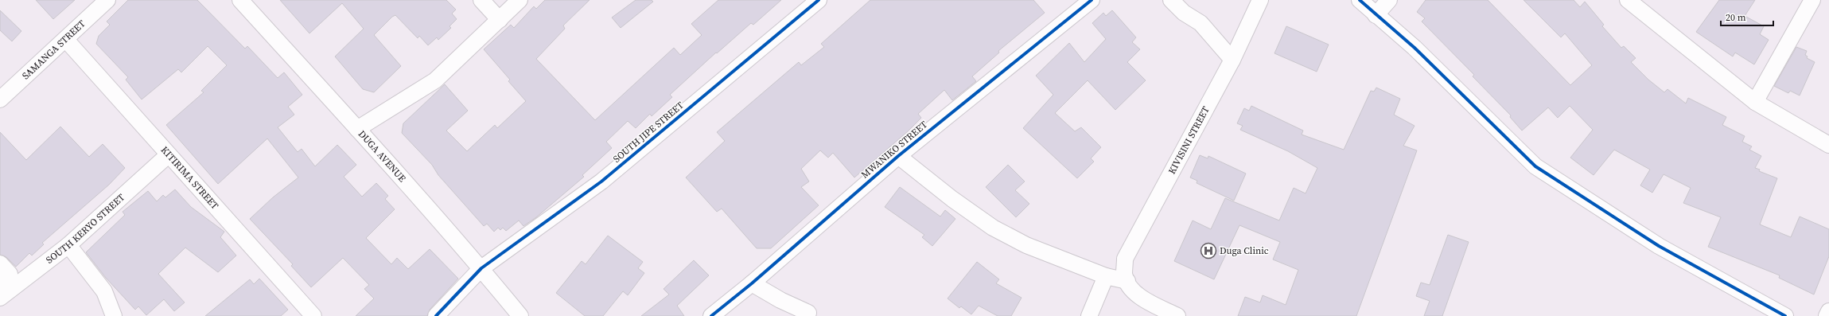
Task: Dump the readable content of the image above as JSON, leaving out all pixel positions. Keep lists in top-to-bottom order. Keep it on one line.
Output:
{"streets":{"street":["SAMANGA STREET","SOUTH JIPE STREET","KIVISINI STREET","MWANIKO STREET","DUGA AVENUE","KITIRIMA STREET","SOUTH KERYO STREET"]},"crossings":[["SAMANGA STREET","KITIRIMA STREET"],["SOUTH JIPE STREET","DUGA AVENUE"],["KITIRIMA STREET","SOUTH KERYO STREET"]],"places":{"hospital":["Duga Clinic"]},"scale_bar":"20 m"}
